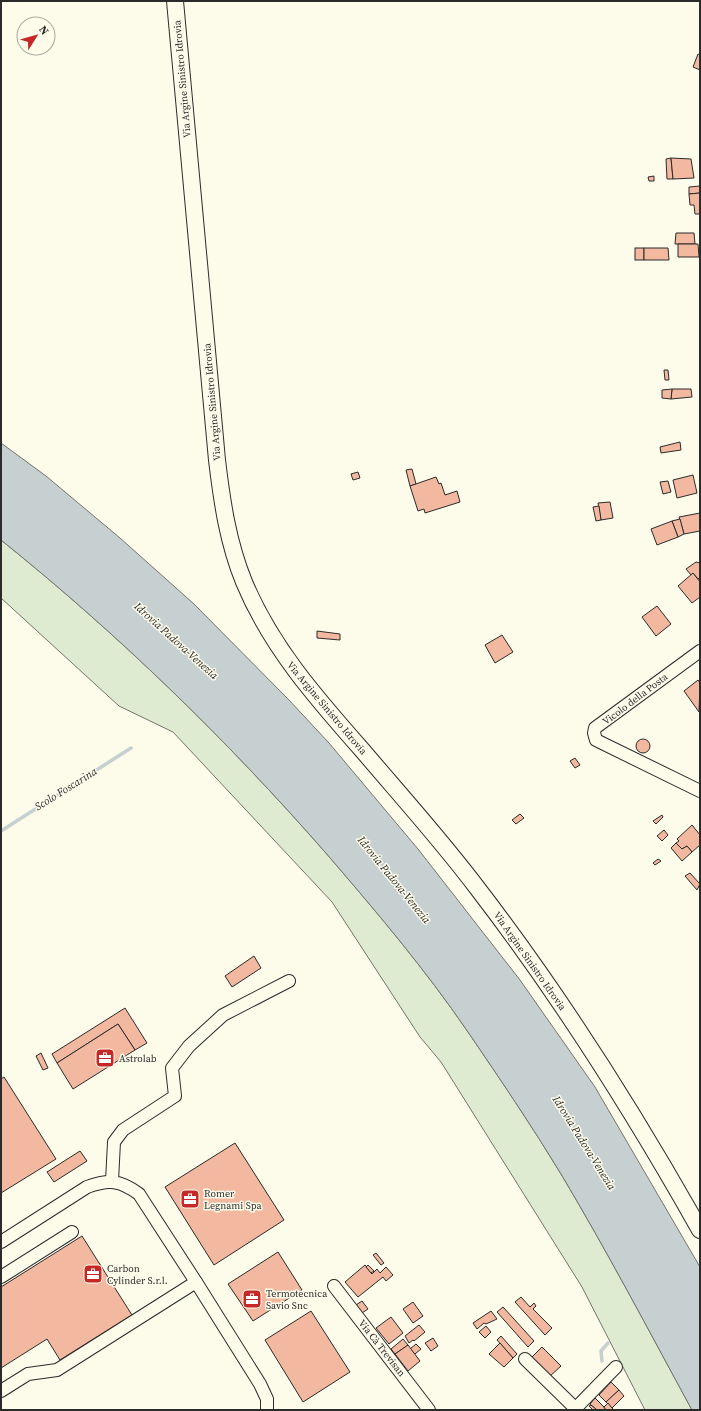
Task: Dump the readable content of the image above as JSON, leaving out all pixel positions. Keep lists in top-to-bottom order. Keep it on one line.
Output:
{"streets":{"main road":["Via Argine Sinistro Idrovia"],"street":["Vicolo della Posta","Via Cà Trevisan"]},"water":["Idrovia Padova-Venezia","Scolo Foscarina"],"places":{"office":["Astrolab","Romer Legnami Spa","Carbon Cylinder S.r.l.","Termotecnica Savio Snc"]},"north":"top right"}
